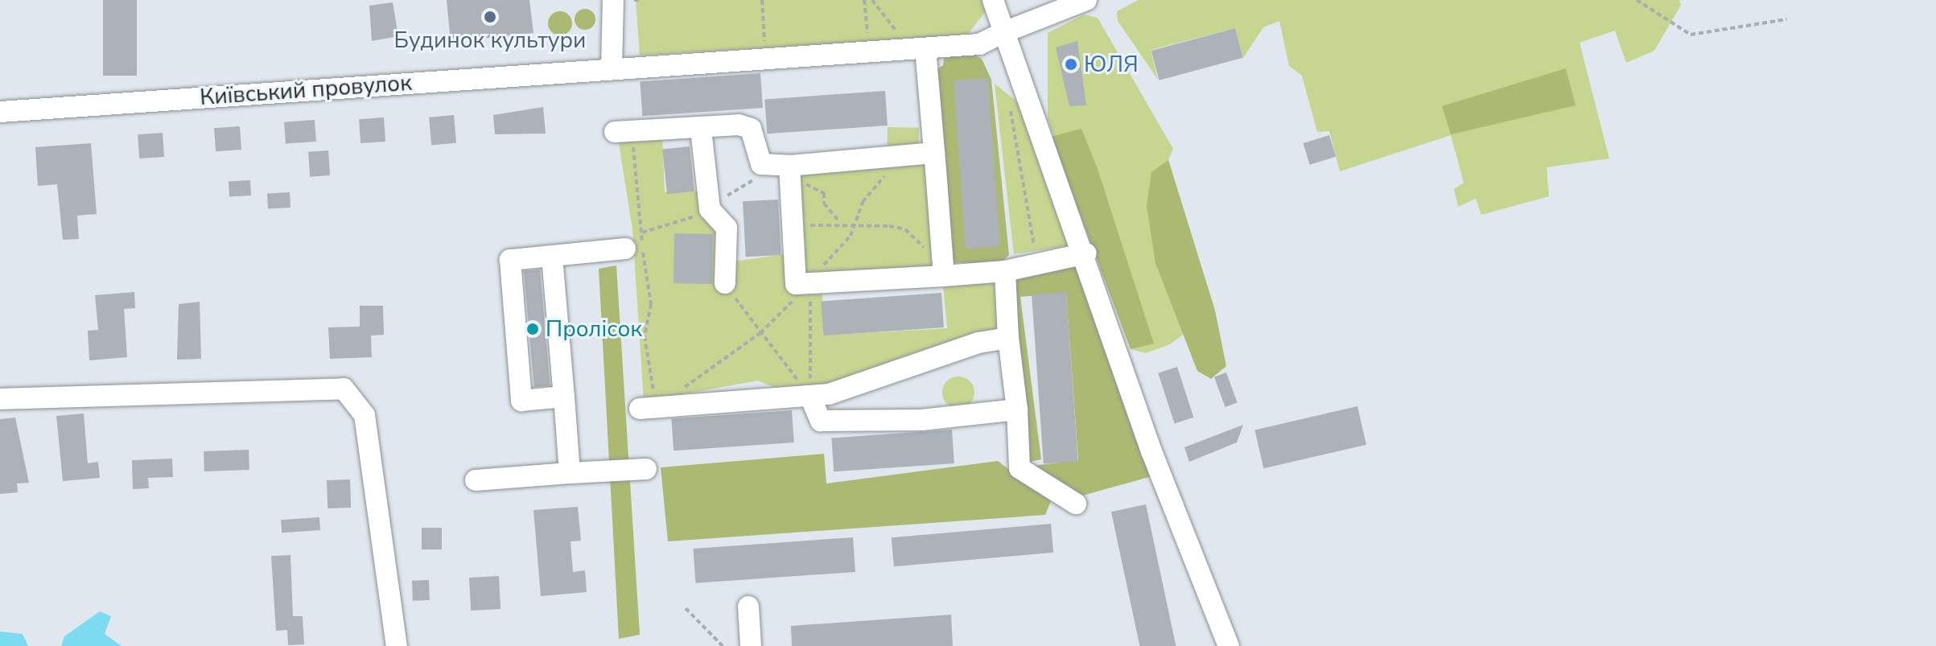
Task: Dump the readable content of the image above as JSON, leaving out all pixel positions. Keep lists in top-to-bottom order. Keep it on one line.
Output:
{"streets":{"street":["Київський провулок"]},"places":["Будинок культури","ЮЛЯ","Пролісок"]}
